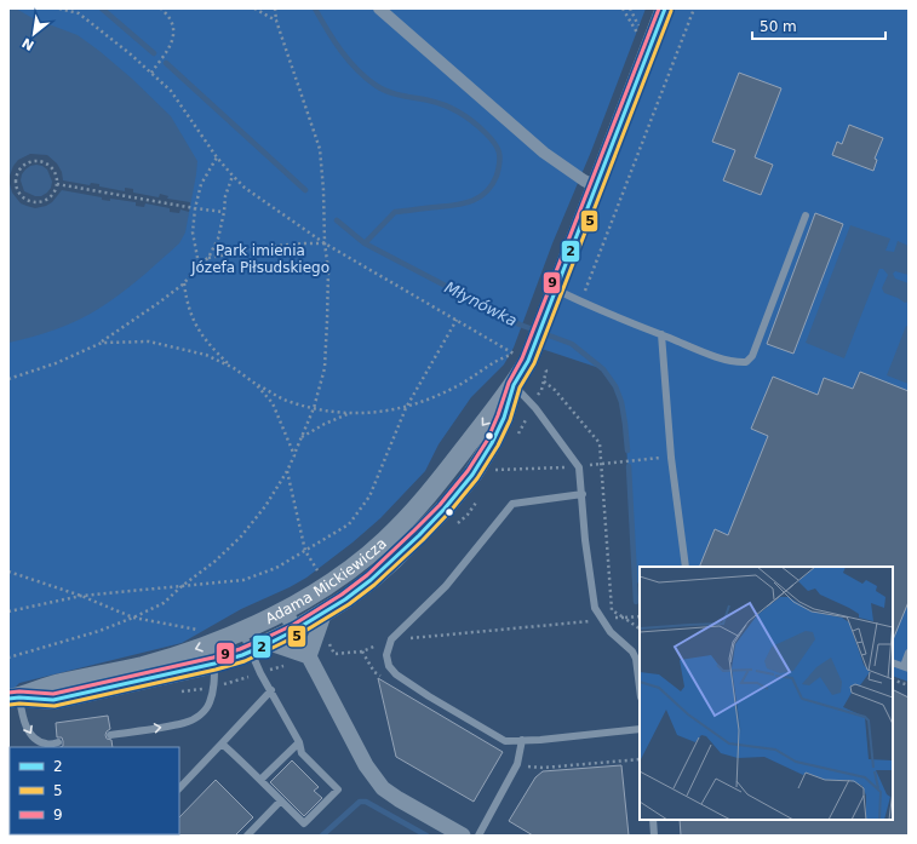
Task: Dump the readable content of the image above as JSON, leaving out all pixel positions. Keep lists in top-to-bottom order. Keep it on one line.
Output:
{"streets":{"street":["Adama Mickiewicza"]},"water":["Młynówka"],"parks":["Park imienia Józefa Piłsudskiego"],"lines":["transit line 2","transit line 9","transit line 5"],"legend":["2","5","9"],"scale_bar":"50 m","north":"bottom left"}
